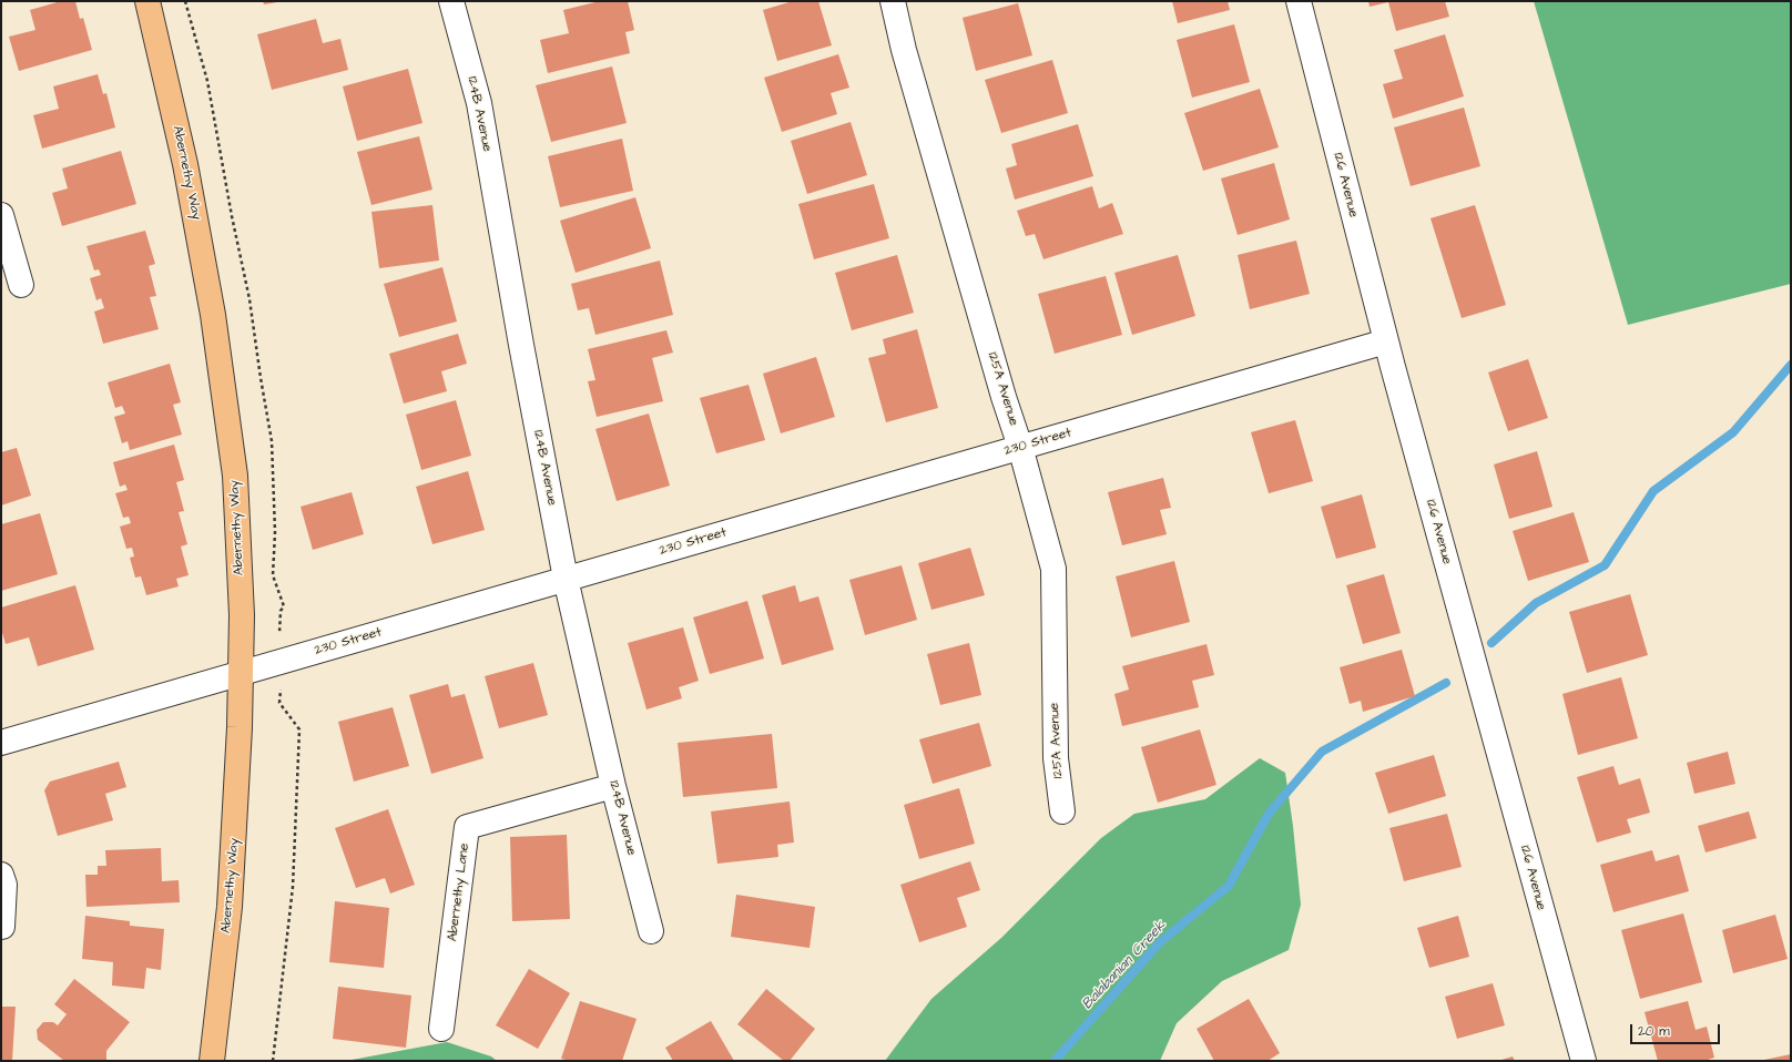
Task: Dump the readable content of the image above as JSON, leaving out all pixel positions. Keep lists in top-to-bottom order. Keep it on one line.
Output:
{"streets":{"main road":["Abernethy Way"],"street":["124B Avenue","126 Avenue","125A Avenue","230 Street","Abernethy Lane"]},"crossings":[["124B Avenue","230 Street"],["124B Avenue","Abernethy Lane"],["Abernethy Way","230 Street"],["126 Avenue","230 Street"],["125A Avenue","230 Street"]],"water":["Balabanian Creek"],"scale_bar":"20 m"}
